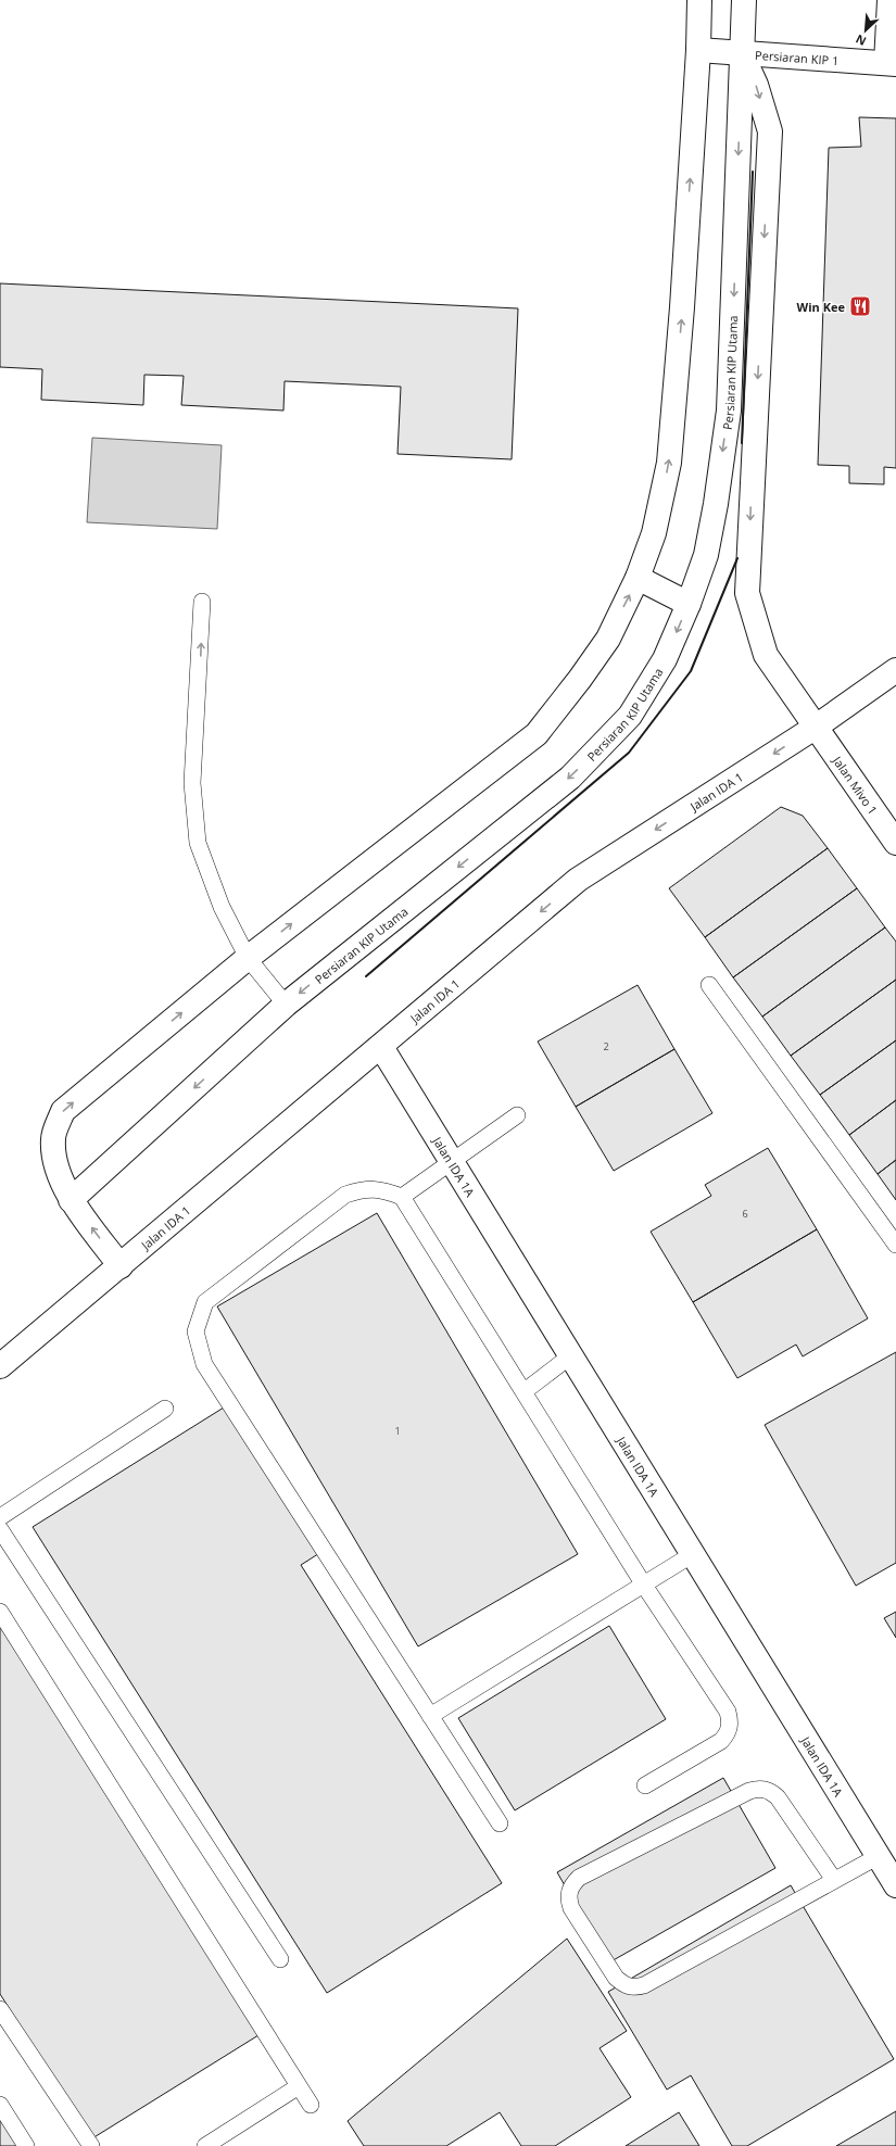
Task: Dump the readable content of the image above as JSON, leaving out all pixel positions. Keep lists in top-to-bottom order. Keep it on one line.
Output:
{"streets":{"street":["Persiaran KIP 1","Persiaran KIP Utama","Jalan Mivo 1","Jalan IDA 1","Jalan IDA 1A"]},"crossings":[["Persiaran KIP 1","Persiaran KIP Utama"],["Persiaran KIP 1","Jalan Mivo 1"],["Persiaran KIP Utama","Jalan Mivo 1"],["Jalan Mivo 1","Jalan IDA 1"],["Jalan IDA 1","Jalan IDA 1A"]],"places":{"restaurant":["Win Kee"]},"house_numbers":["2","6","1"],"north":"bottom left"}
